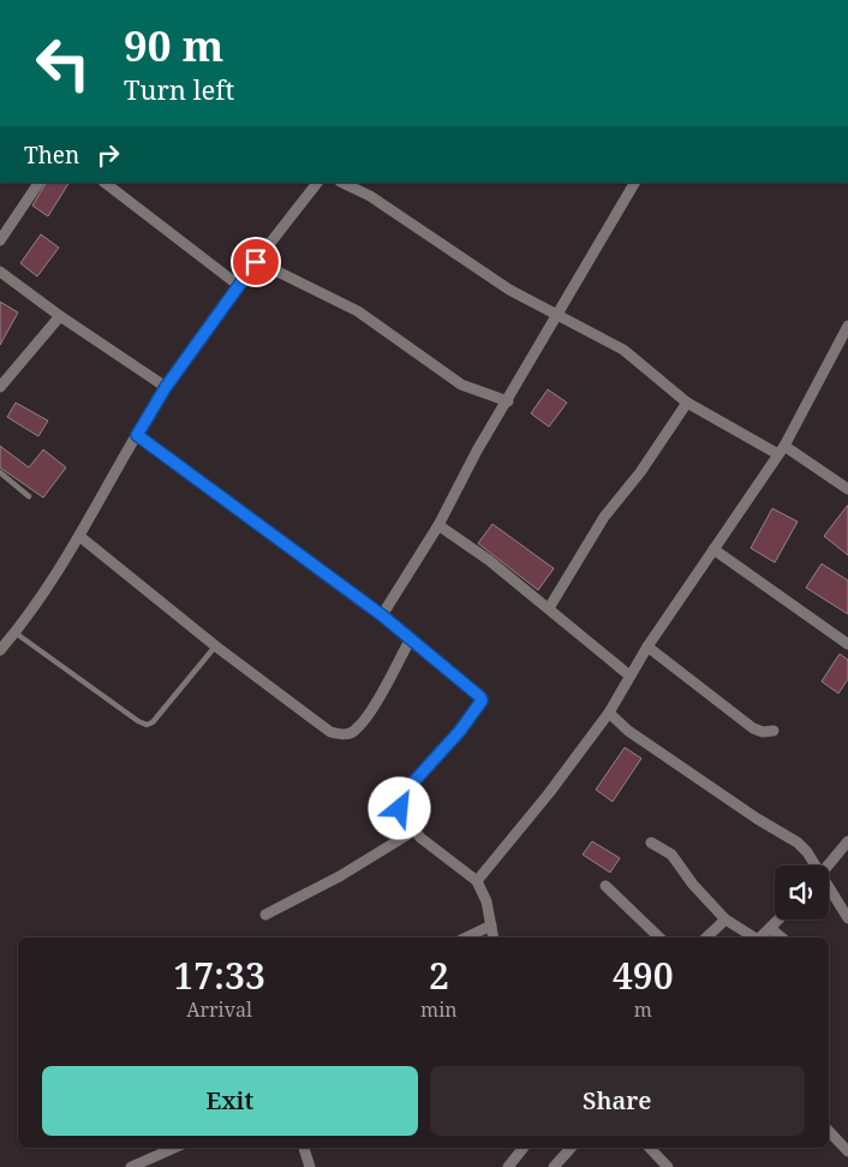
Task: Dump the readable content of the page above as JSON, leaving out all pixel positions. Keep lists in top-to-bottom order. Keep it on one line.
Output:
{"page":{"turn":["90 m","Turn left"],"then":"Then","eta":["17:33","Arrival","2","min","490","m"],"buttons":["Exit","Share"]}}
